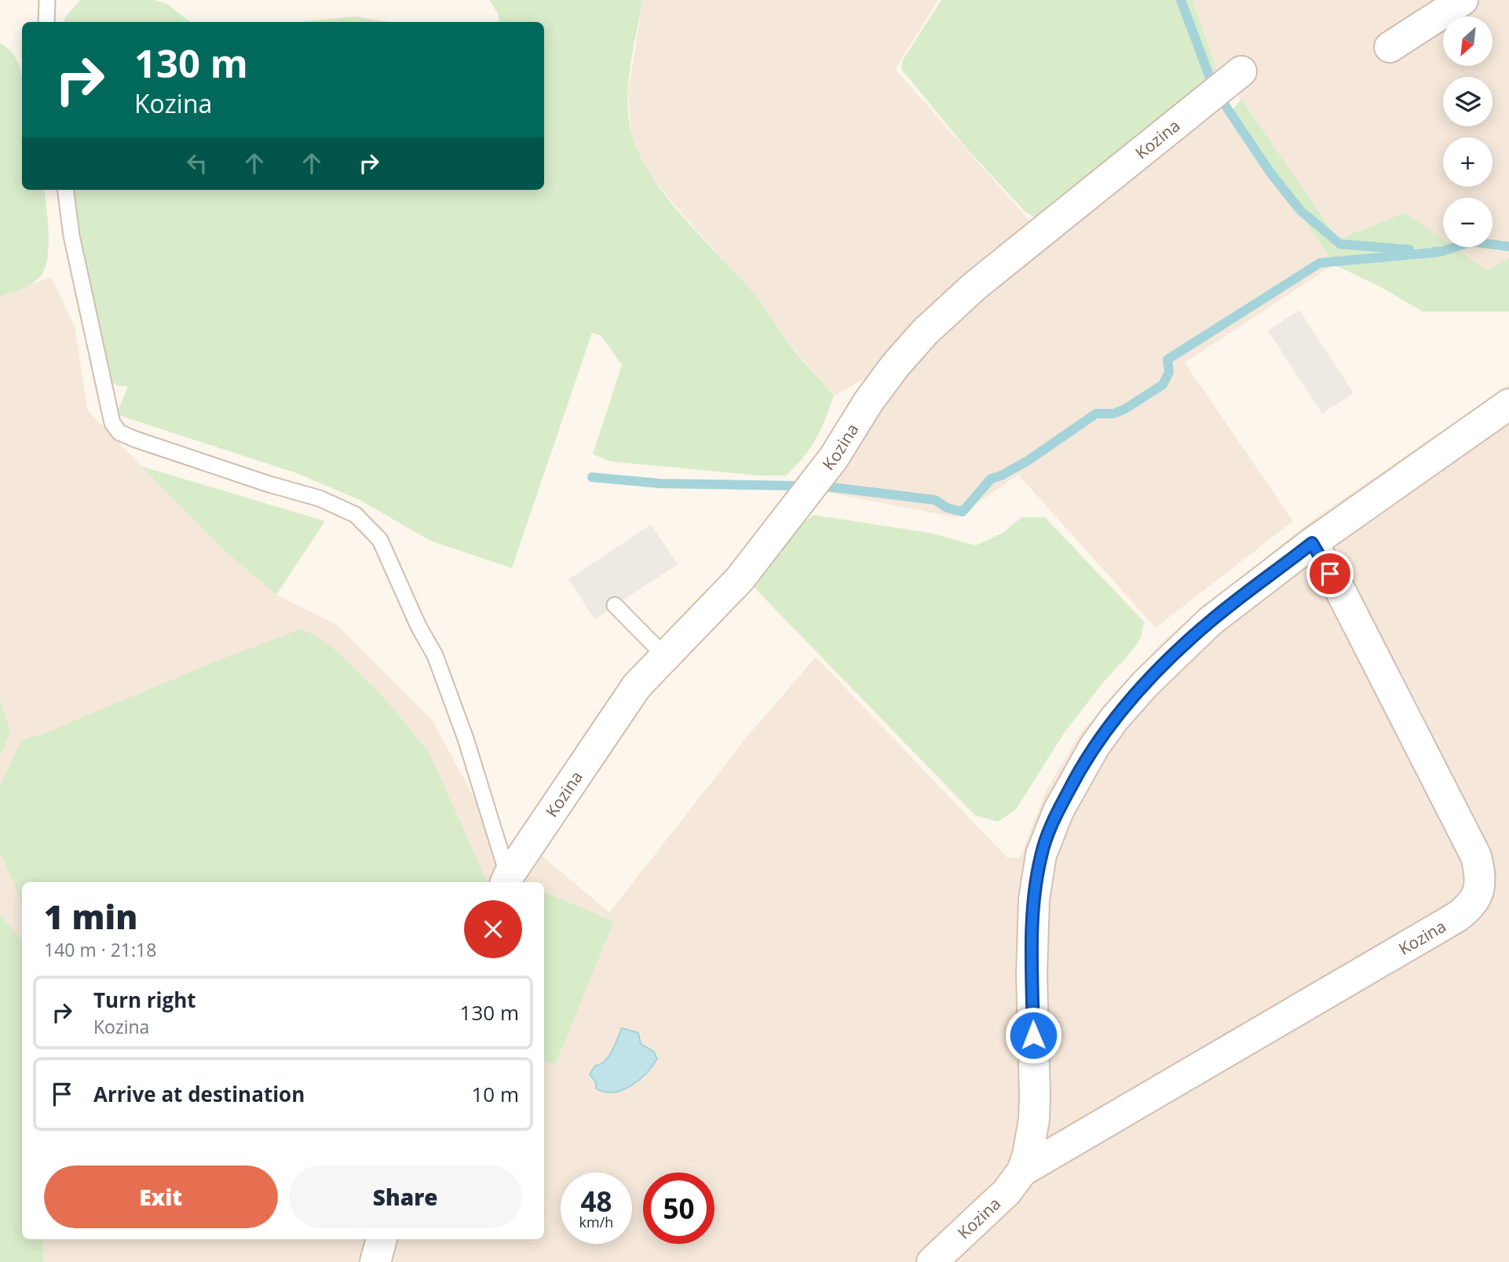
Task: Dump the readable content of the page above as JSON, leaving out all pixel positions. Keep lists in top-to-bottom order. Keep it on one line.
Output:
{"streets":{"street":["Kozina"]},"north":"bottom left","page":{"map_buttons":["+","−"],"turn":["130 m","Kozina"],"heading":["1 min","140 m · 21:18"],"list":[{"name":"Turn right","note":"Kozina","value":"130 m"},{"name":"Arrive at destination","value":"10 m"}],"buttons":["Exit","Share"],"speed":"48 km/h","limit":"50"}}
